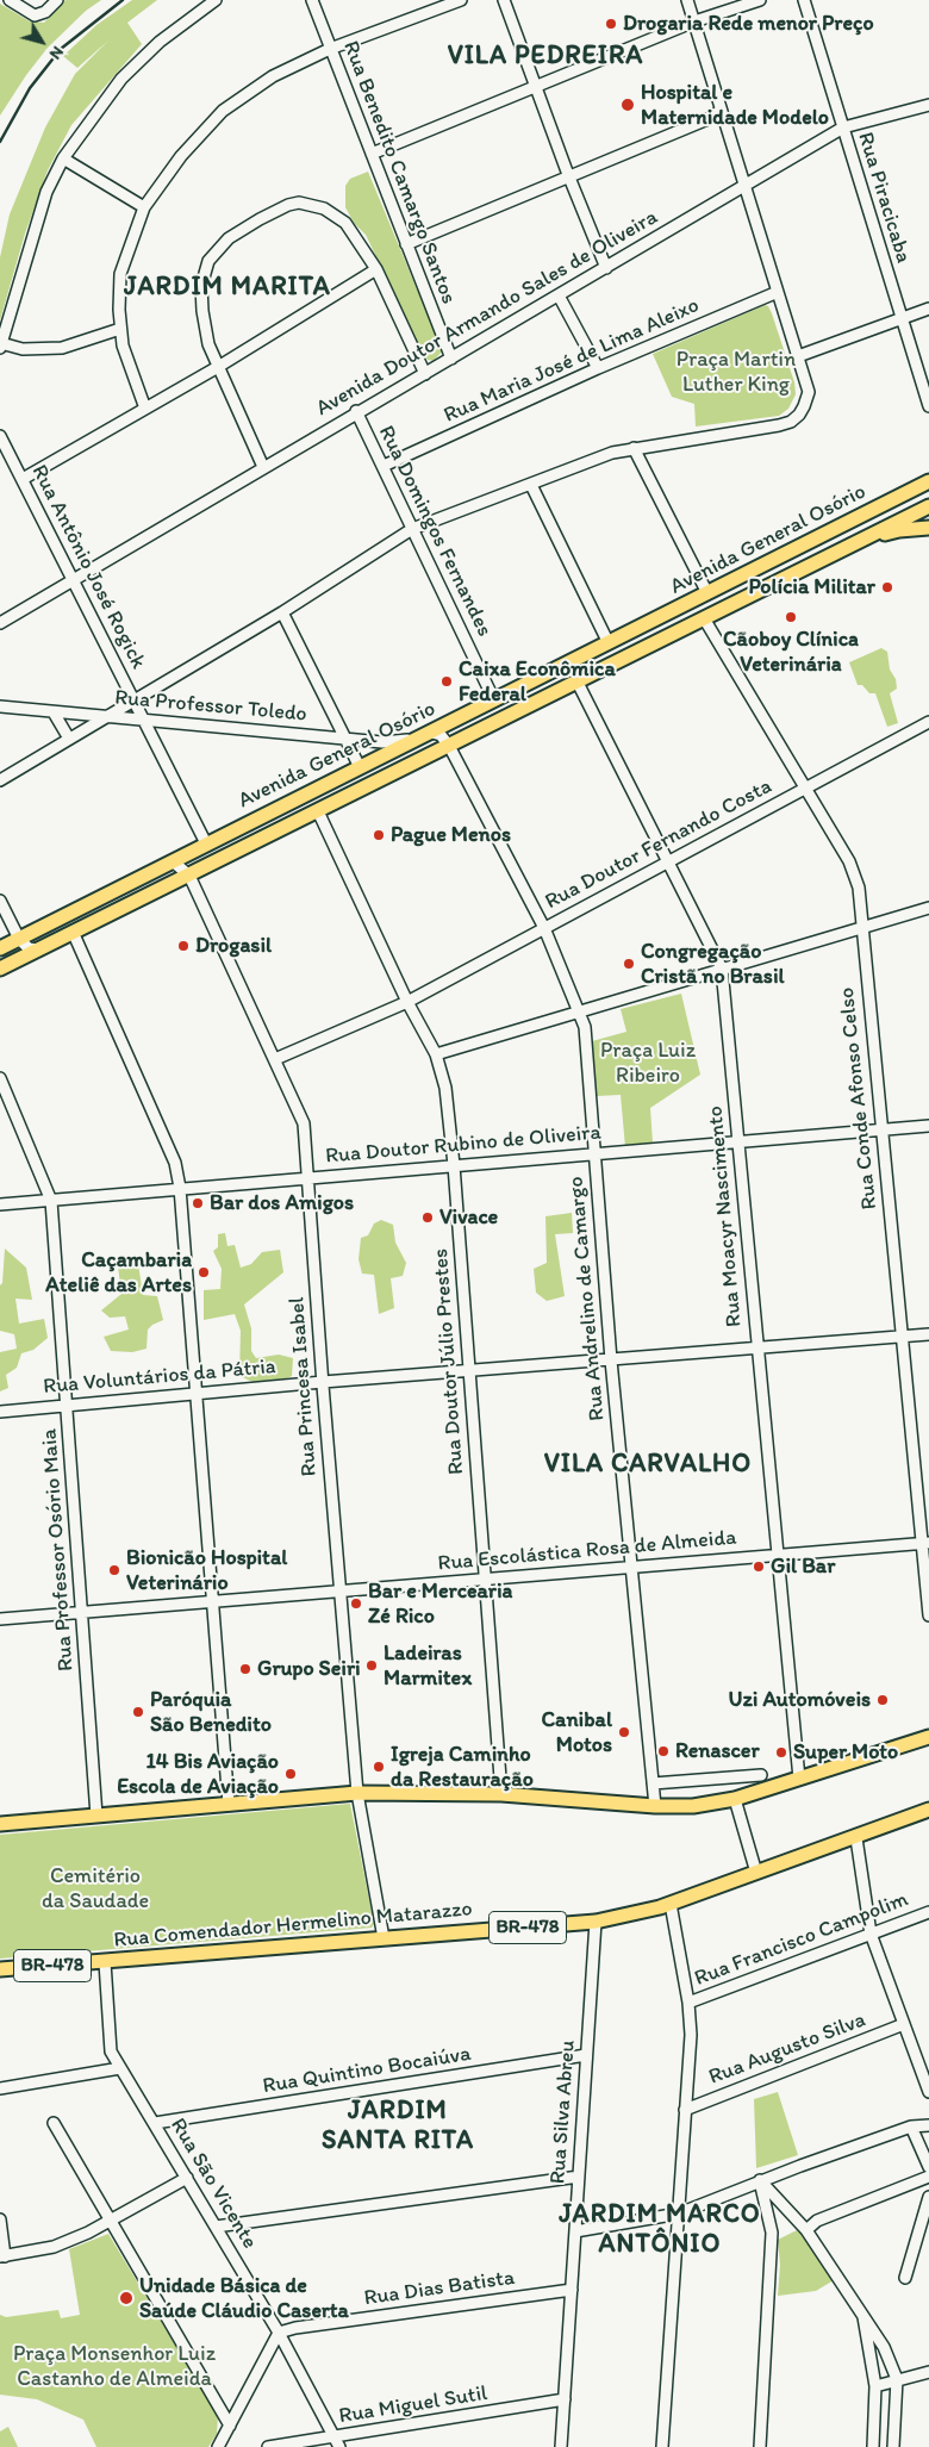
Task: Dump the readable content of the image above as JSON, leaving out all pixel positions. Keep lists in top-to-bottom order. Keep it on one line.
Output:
{"streets":{"main road":["Avenida General Osório","Rua Comendador Hermelino Matarazzo","BR-478"],"street":["Rua Benedito Camargo Santos","Rua Piracicaba","Avenida Doutor Armando Sales de Oliveira","Rua Maria José de Lima Aleixo","Rua Domingos Fernandes","Rua Antônio José Rogick","Rua Professor Toledo","Rua Doutor Fernando Costa","Rua Conde Afonso Celso","Rua Doutor Rubino de Oliveira","Rua Moacyr Nascimento","Rua Andrelino de Camargo","Rua Doutor Júlio Prestes","Rua Voluntários da Pátria","Rua Princesa Isabel","Rua Professor Osório Maia","Rua Escolástica Rosa de Almeida","Rua Francisco Campolim","Rua Augusto Silva","Rua Quintino Bocaiúva","Rua Silva Abreu","Rua São Vicente","Rua Dias Batista","Rua Miguel Sutil"]},"crossings":[["Rua Benedito Camargo Santos","Avenida Doutor Armando Sales de Oliveira"],["Rua Piracicaba","Avenida Doutor Armando Sales de Oliveira"],["Avenida Doutor Armando Sales de Oliveira","Rua Domingos Fernandes"],["Avenida Doutor Armando Sales de Oliveira","Rua Antônio José Rogick"],["Rua Maria José de Lima Aleixo","Rua Domingos Fernandes"],["Rua Domingos Fernandes","Avenida General Osório"],["Avenida General Osório","Rua Antônio José Rogick"],["Avenida General Osório","Rua Professor Toledo"],["Avenida General Osório","Rua Conde Afonso Celso"],["Avenida General Osório","Rua Moacyr Nascimento"],["Avenida General Osório","Rua Andrelino de Camargo"],["Avenida General Osório","Rua Doutor Júlio Prestes"],["Avenida General Osório","Rua Princesa Isabel"],["Rua Antônio José Rogick","Rua Professor Toledo"],["Rua Doutor Fernando Costa","Rua Conde Afonso Celso"],["Rua Doutor Fernando Costa","Rua Moacyr Nascimento"],["Rua Doutor Fernando Costa","Rua Andrelino de Camargo"],["Rua Doutor Fernando Costa","Rua Doutor Júlio Prestes"],["Rua Doutor Fernando Costa","Rua Princesa Isabel"],["Rua Conde Afonso Celso","Rua Doutor Rubino de Oliveira"],["Rua Conde Afonso Celso","Rua Voluntários da Pátria"],["Rua Conde Afonso Celso","Rua Escolástica Rosa de Almeida"],["Rua Doutor Rubino de Oliveira","Rua Moacyr Nascimento"],["Rua Doutor Rubino de Oliveira","Rua Andrelino de Camargo"],["Rua Doutor Rubino de Oliveira","Rua Doutor Júlio Prestes"],["Rua Doutor Rubino de Oliveira","Rua Princesa Isabel"],["Rua Doutor Rubino de Oliveira","Rua Professor Osório Maia"],["Rua Moacyr Nascimento","Rua Voluntários da Pátria"],["Rua Moacyr Nascimento","Rua Escolástica Rosa de Almeida"],["Rua Andrelino de Camargo","Rua Voluntários da Pátria"],["Rua Andrelino de Camargo","Rua Escolástica Rosa de Almeida"],["Rua Doutor Júlio Prestes","Rua Voluntários da Pátria"],["Rua Doutor Júlio Prestes","Rua Escolástica Rosa de Almeida"],["Rua Voluntários da Pátria","Rua Princesa Isabel"],["Rua Voluntários da Pátria","Rua Professor Osório Maia"],["Rua Princesa Isabel","Rua Escolástica Rosa de Almeida"],["Rua Princesa Isabel","Rua Comendador Hermelino Matarazzo"],["Rua Professor Osório Maia","Rua Escolástica Rosa de Almeida"],["Rua Comendador Hermelino Matarazzo","Rua Silva Abreu"],["Rua Comendador Hermelino Matarazzo","Rua São Vicente"],["Rua Quintino Bocaiúva","Rua Silva Abreu"],["Rua Quintino Bocaiúva","Rua São Vicente"],["Rua Silva Abreu","Rua Dias Batista"],["Rua Silva Abreu","Rua Miguel Sutil"],["Rua São Vicente","Rua Dias Batista"],["Rua São Vicente","Rua Miguel Sutil"]],"districts":["VILA PEDREIRA","JARDIM MARITA","VILA CARVALHO","JARDIM SANTA RITA","JARDIM MARCO ANTÔNIO"],"parks":["Praça Martin Luther King","Praça Luiz Ribeiro","Cemitério da Saudade","Praça Monsenhor Luiz Castanho de Almeida"],"places":["Drogaria Rede menor Preço","Hospital e Maternidade Modelo","Polícia Militar","Cãoboy Clínica Veterinária","Caixa Econômica Federal","Pague Menos","Drogasil","Congregação Cristã no Brasil","Bar dos Amigos","Vivace","Caçambaria Ateliê das Artes","Gil Bar","Bionicão Hospital Veterinário","Bar e Mercearia Zé Rico","Ladeiras Marmitex","Grupo Seiri","Uzi Automóveis","Paróquia São Benedito","Canibal Motos","Renascer","Super Moto","Igreja Caminho da Restauração","14 Bis Aviação Escola de Aviação","Unidade Básica de Saúde Cláudio Caserta"],"north":"bottom right"}
